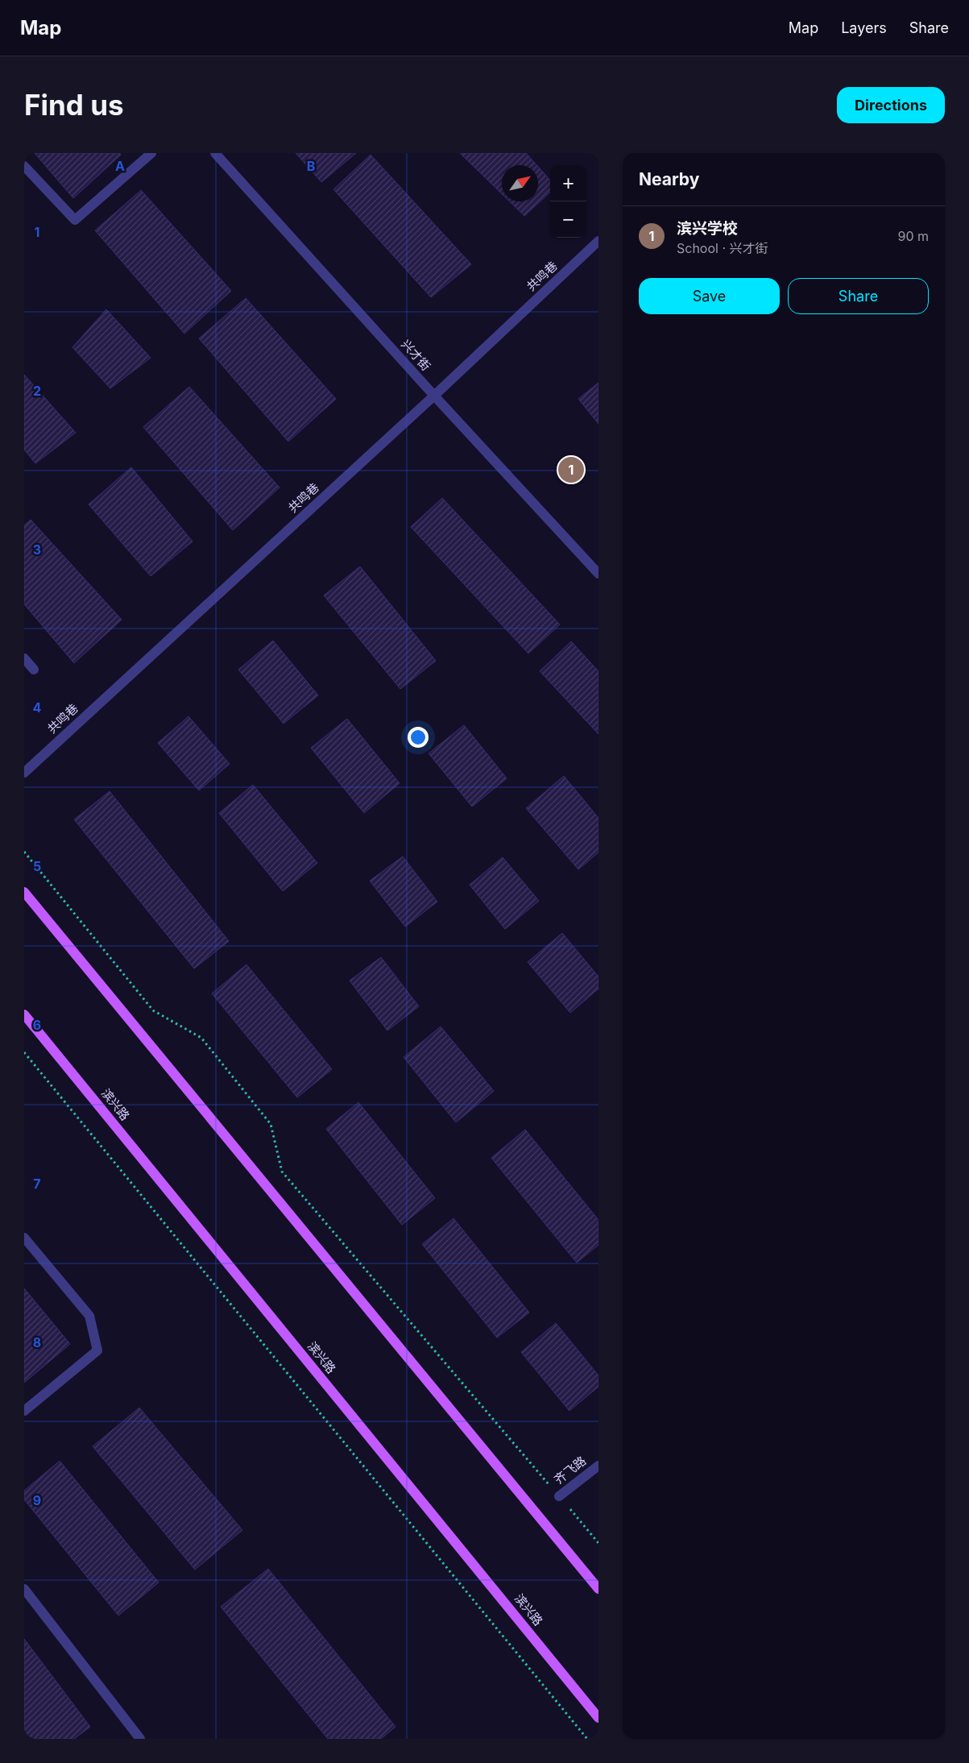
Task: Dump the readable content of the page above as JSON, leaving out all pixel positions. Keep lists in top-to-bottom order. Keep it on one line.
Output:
{"streets":{"main road":["滨兴路"],"street":["共鸣巷","兴才街","齐飞路"]},"crossings":[["共鸣巷","兴才街"]],"north":"top right","page":{"header":"Map","nav":["Map","Layers","Share"],"buttons":["Directions",["Save","Share"]],"title":"Find us","heading":"Nearby","map_buttons":["+","−"],"list":[{"mark":"1","name":"滨兴学校","note":"School · 兴才街","value":"90 m"}],"pins":"1"},"grid":{"columns":["A","B"],"rows":["1","2","3","4","5","6","7","8","9"]}}
